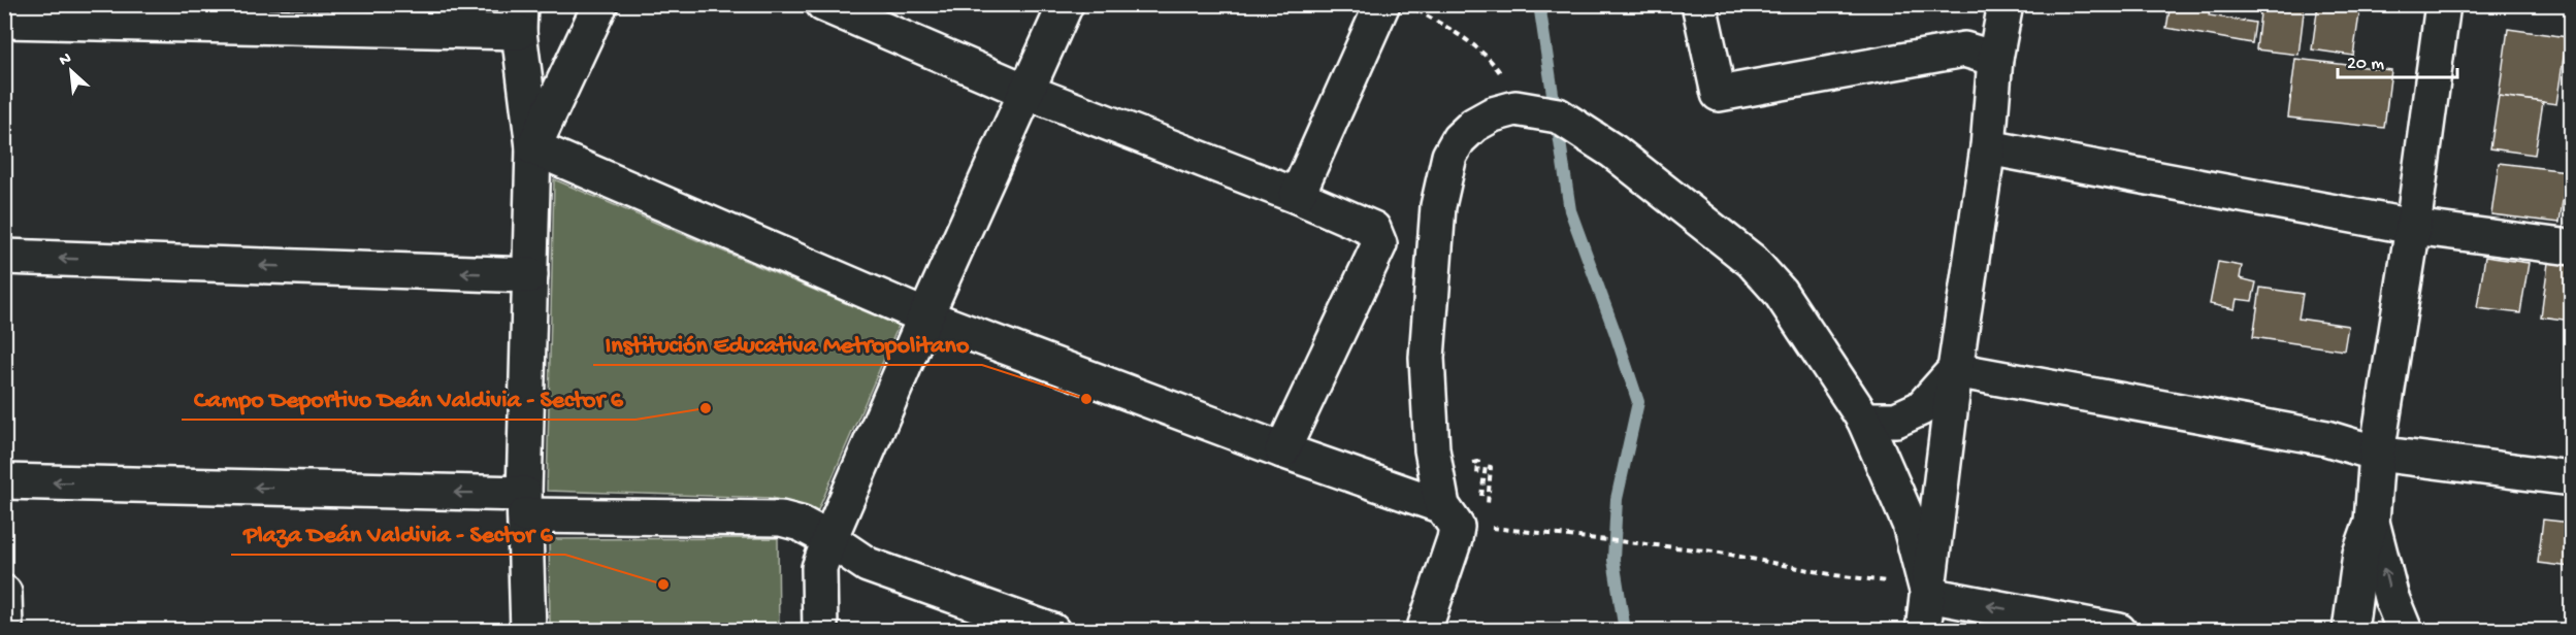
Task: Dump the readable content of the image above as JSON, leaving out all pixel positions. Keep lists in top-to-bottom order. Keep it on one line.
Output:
{"places":["Institución Educativa Metropolitano","Campo Deportivo Deán Valdivia - Sector 6","Plaza Deán Valdivia - Sector 6"],"scale_bar":"20 m","north":"top left"}
